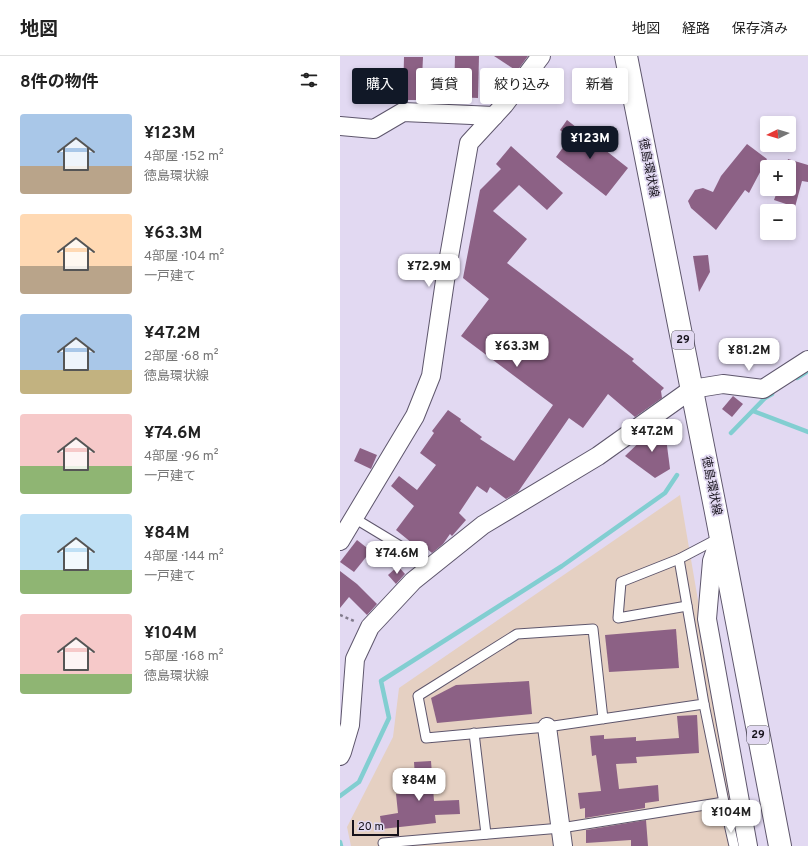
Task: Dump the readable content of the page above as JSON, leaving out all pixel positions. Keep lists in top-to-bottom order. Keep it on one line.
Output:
{"streets":{"main road":["徳島環状線","29"]},"scale_bar":"20 m","north":"left","page":{"header":"地図","nav":["地図","経路","保存済み"],"heading":"8件の物件","chip":["購入","賃貸","絞り込み","新着"],"list":[{"name":"¥123M","note":"4部屋 · 152 m² · 徳島環状線"},{"name":"¥63.3M","note":"4部屋 · 104 m² · 一戸建て"},{"name":"¥47.2M","note":"2部屋 · 68 m² · 徳島環状線"},{"name":"¥74.6M","note":"4部屋 · 96 m² · 一戸建て"},{"name":"¥84M","note":"4部屋 · 144 m² · 一戸建て"},{"name":"¥104M","note":"5部屋 · 168 m² · 徳島環状線"}],"map_buttons":["+","−"],"price":["¥123M","¥72.9M","¥63.3M","¥81.2M","¥47.2M","¥74.6M","¥84M","¥104M"],"scale":"20 m"}}
